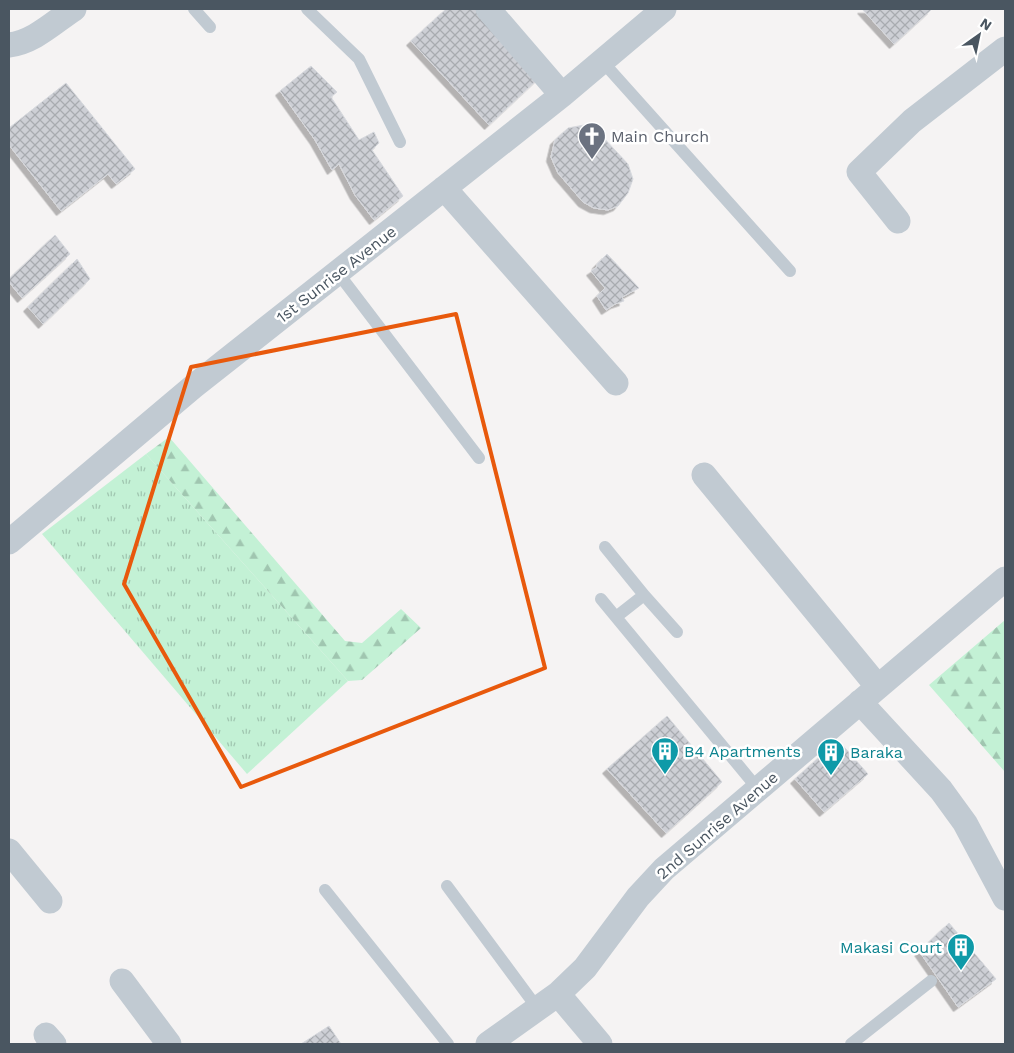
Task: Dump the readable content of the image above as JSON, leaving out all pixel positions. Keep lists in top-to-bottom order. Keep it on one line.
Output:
{"streets":{"street":["1st Sunrise Avenue","2nd Sunrise Avenue"]},"places":{"church":["Main Church"],"building":["B4 Apartments","Baraka","Makasi Court"]},"north":"top right"}
